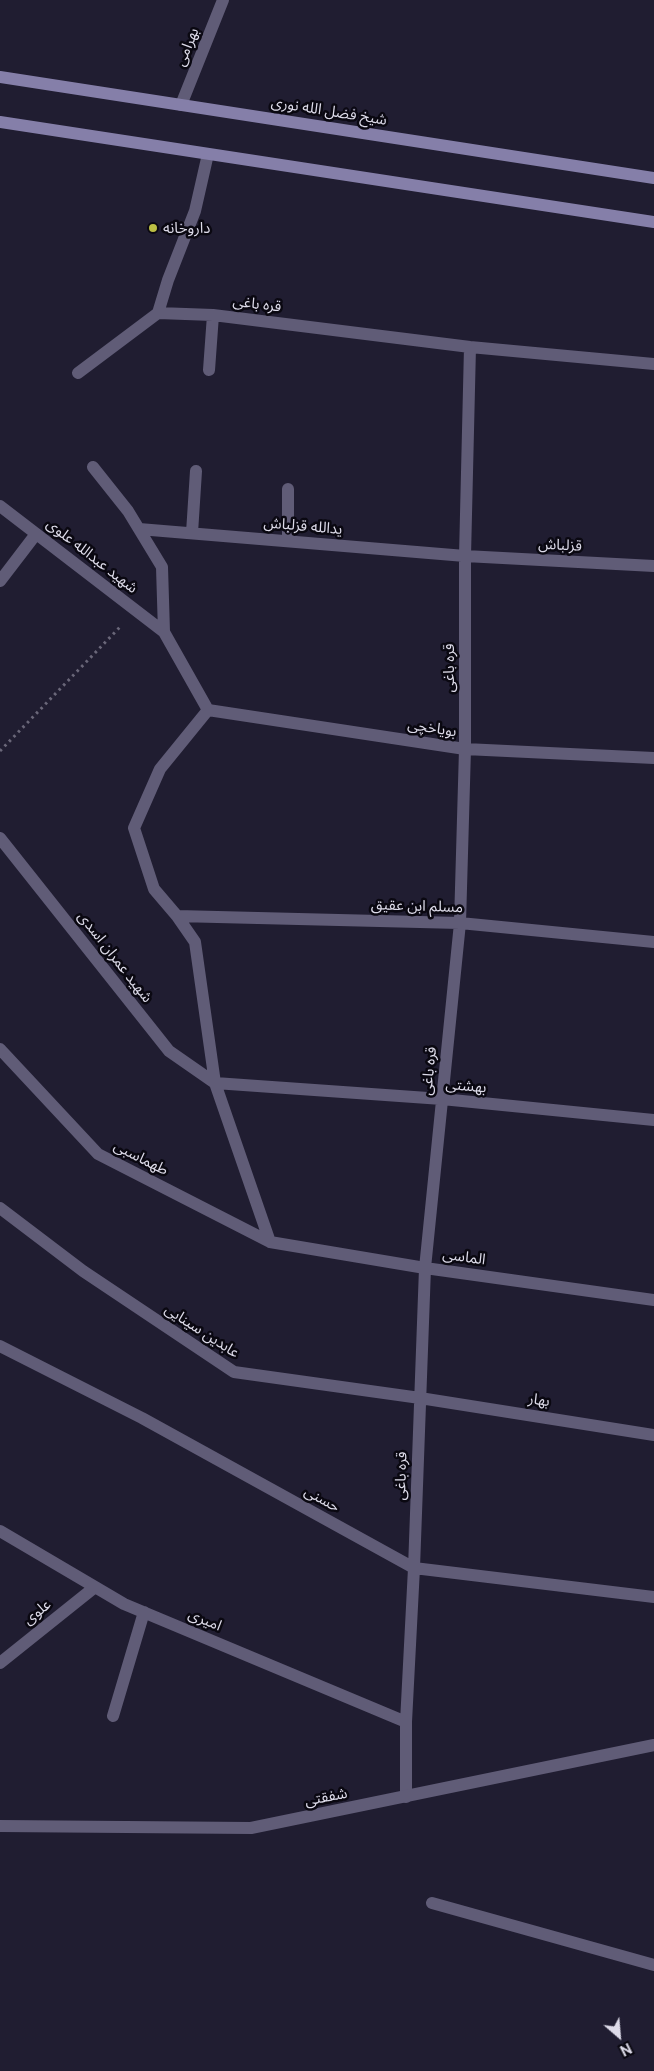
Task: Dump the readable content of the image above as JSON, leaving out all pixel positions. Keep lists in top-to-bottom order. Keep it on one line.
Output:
{"streets":{"main road":["شیخ فضل الله نوری"],"street":["بهرامی","قره باغی","یدالله قزلباش","قزلباش","شهید عبدالله علوی","بویاخچی","مسلم ابن عقیق","شهید عمران اسدی","بهشتی","طهماسبی","الماسی","عابدین سینایی","بهار","حسنی","علوی","امیری","شفقتی"]},"crossings":[["بهرامی","شیخ فضل الله نوری"],["قره باغی","یدالله قزلباش"],["قره باغی","قزلباش"],["قره باغی","بویاخچی"],["قره باغی","مسلم ابن عقیق"],["قره باغی","بهشتی"],["قره باغی","الماسی"],["قره باغی","عابدین سینایی"],["قره باغی","بهار"],["قره باغی","حسنی"],["قره باغی","امیری"],["قره باغی","شفقتی"],["یدالله قزلباش","قزلباش"],["شهید عمران اسدی","بهشتی"],["طهماسبی","الماسی"],["عابدین سینایی","بهار"],["علوی","امیری"]],"places":["داروخانه"],"north":"bottom right"}
